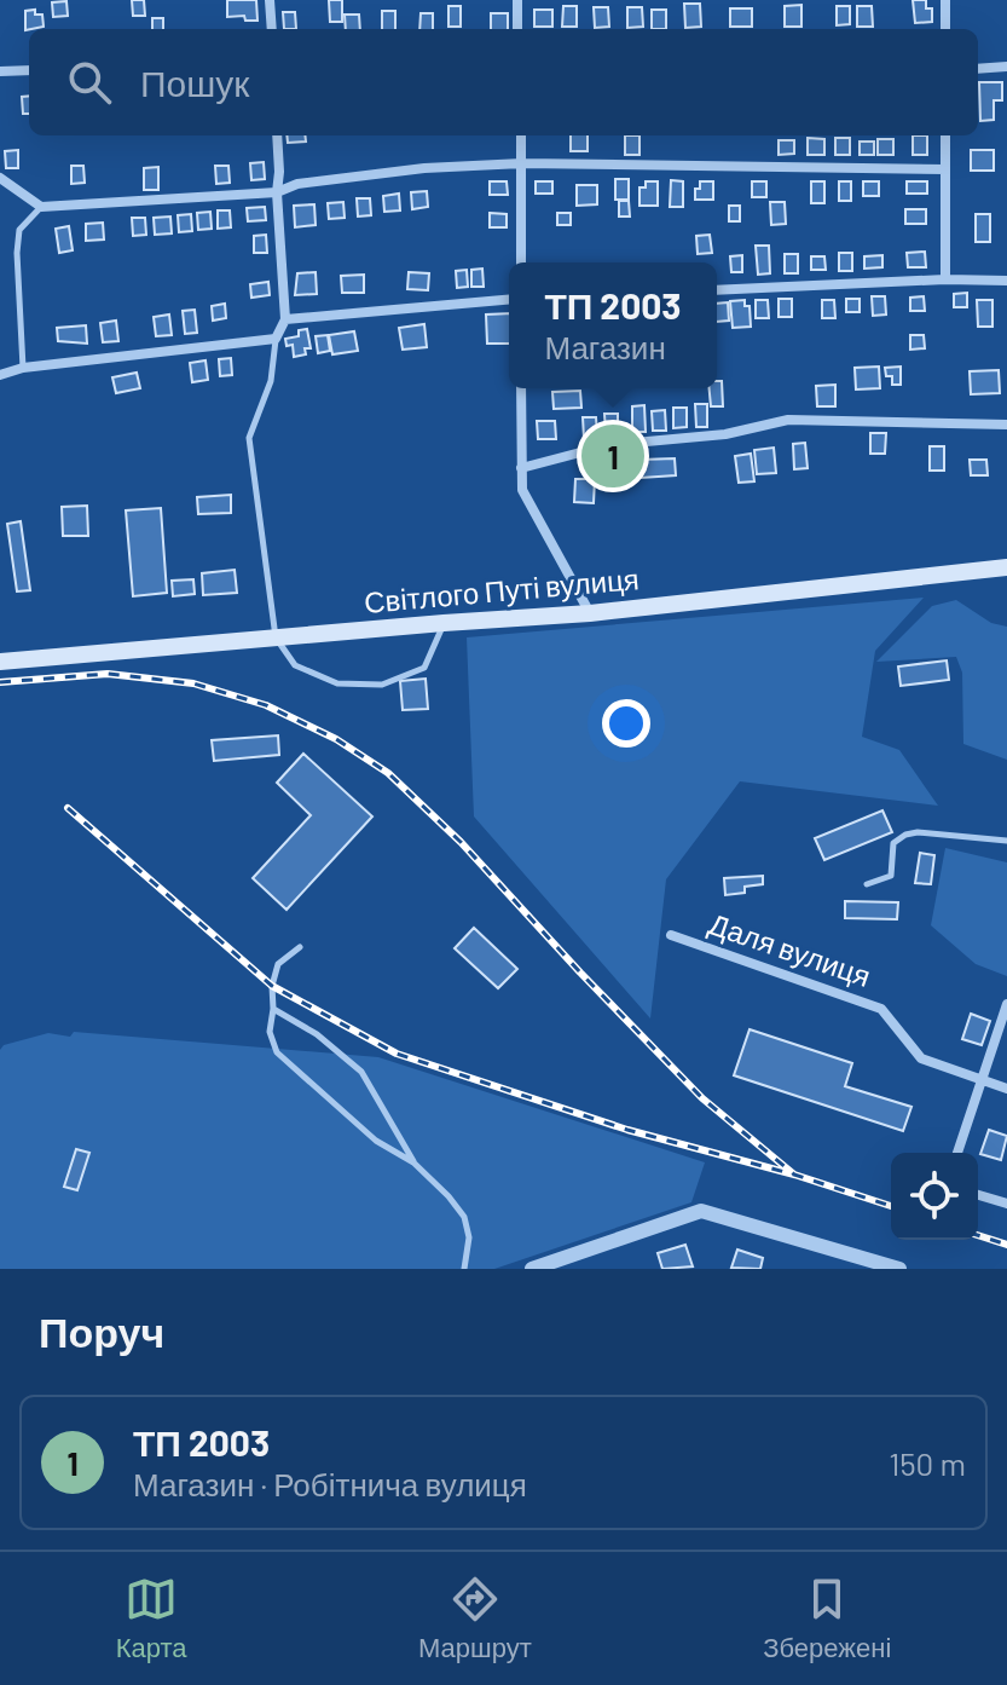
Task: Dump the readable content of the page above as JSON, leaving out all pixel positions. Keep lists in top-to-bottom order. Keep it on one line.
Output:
{"streets":{"main road":["Світлого Путі вулиця"],"street":["Даля вулиця"]},"page":{"search":"Пошук","popup":["ТП 2003","Магазин"],"pins":"1","heading":"Поруч","list":[{"mark":"1","name":"ТП 2003","note":"Магазин · Робітнича вулиця","value":"150 m"}],"nav":["Карта","Маршрут","Збережені"]}}
